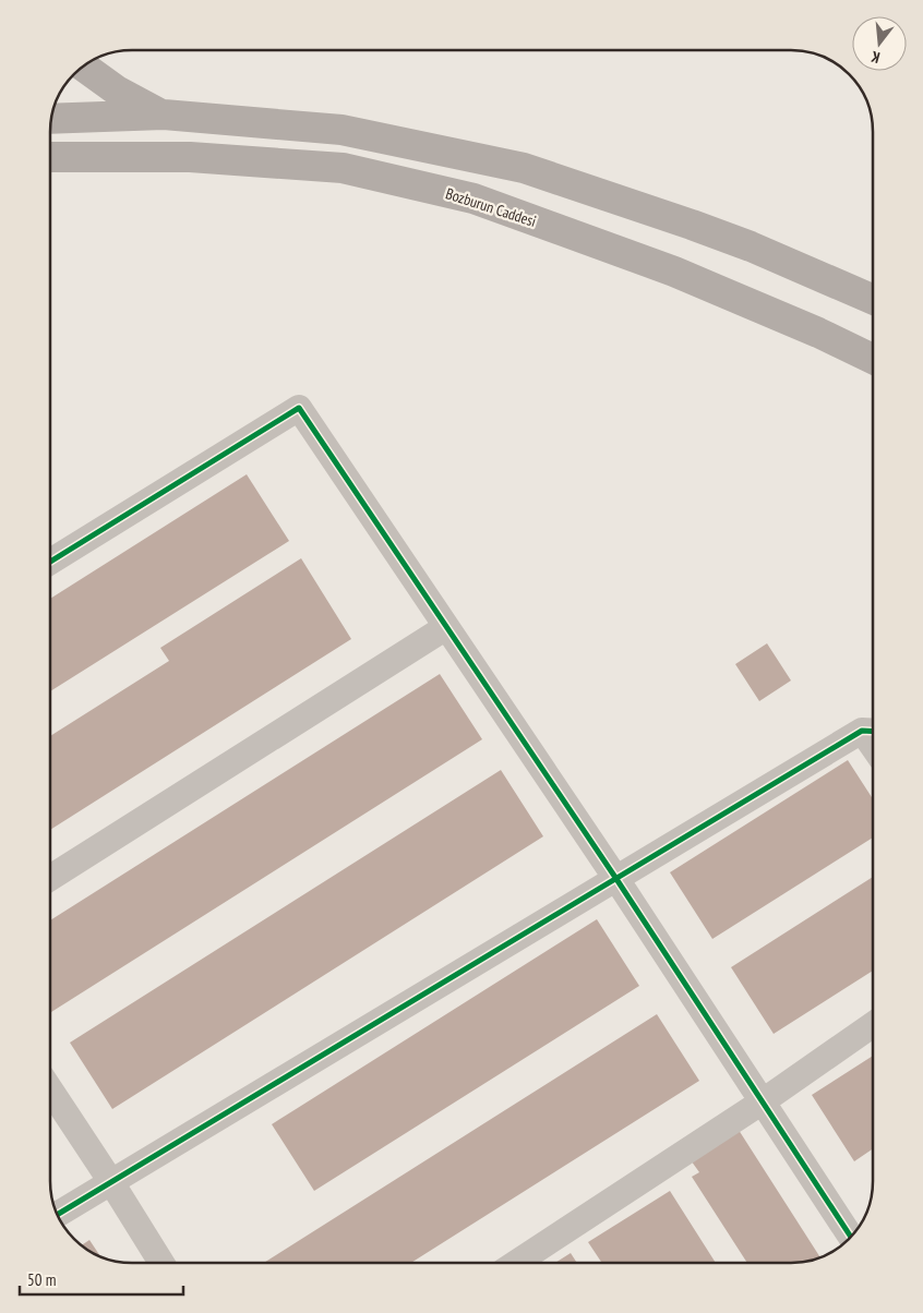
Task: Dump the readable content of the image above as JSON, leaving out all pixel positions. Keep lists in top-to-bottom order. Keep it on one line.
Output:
{"streets":{"main road":["Bozburun Caddesi"]},"scale_bar":"50 m","north":"bottom"}
